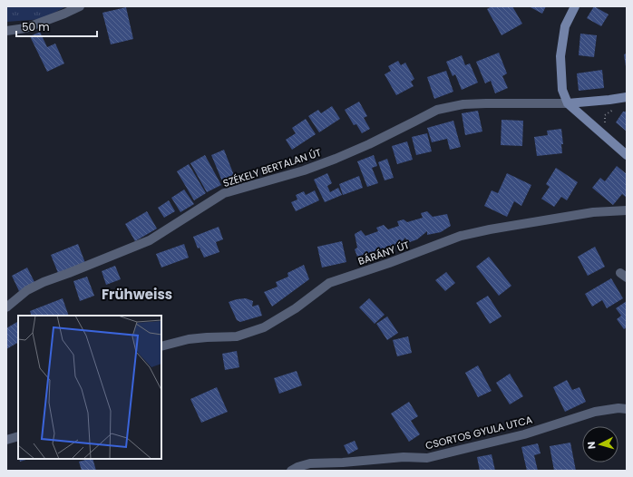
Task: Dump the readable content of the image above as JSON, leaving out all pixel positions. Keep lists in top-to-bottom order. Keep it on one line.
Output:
{"streets":{"street":["SZÉKELY BERTALAN ÚT","BÁRÁNY ÚT","CSORTOS GYULA UTCA"]},"districts":["Frühweiss"],"scale_bar":"50 m","north":"left"}
